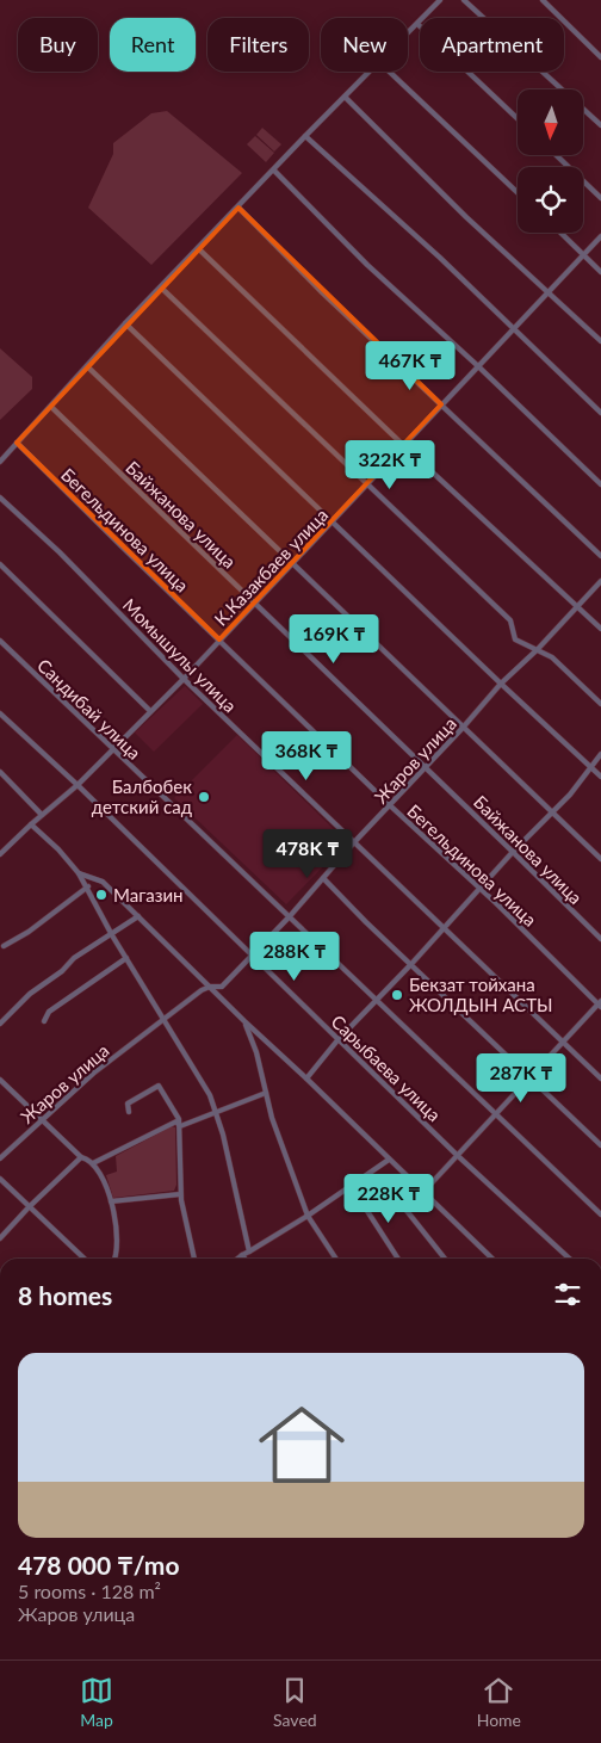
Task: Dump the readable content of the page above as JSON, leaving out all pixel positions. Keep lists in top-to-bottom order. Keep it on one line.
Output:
{"streets":{"street":["Байжанова улица","Бегельдинова улица","К.Казакбаев улица","Момышулы улица","Сандибай улица","Жаров улица","Сарыбаева улица"]},"crossings":[["Байжанова улица","К.Казакбаев улица"],["Байжанова улица","Жаров улица"],["Бегельдинова улица","К.Казакбаев улица"],["Бегельдинова улица","Жаров улица"],["К.Казакбаев улица","Момышулы улица"],["К.Казакбаев улица","Сандибай улица"],["К.Казакбаев улица","Сарыбаева улица"],["Момышулы улица","Жаров улица"],["Сандибай улица","Жаров улица"],["Жаров улица","Сарыбаева улица"]],"places":["Балбобек детский сад","Магазин","Бекзат тойхана ЖОЛДЫН АСТЫ"],"north":"bottom","page":{"chip":["Buy","Rent","Filters","New","Apartment"],"price":["467K ₸","322K ₸","169K ₸","368K ₸","478K ₸","288K ₸","287K ₸","228K ₸"],"heading":"8 homes","list":[{"name":"478 000 ₸/mo","note":"5 rooms · 128 m² · Жаров улица"}],"tabs":["Map","Saved","Home"]}}
